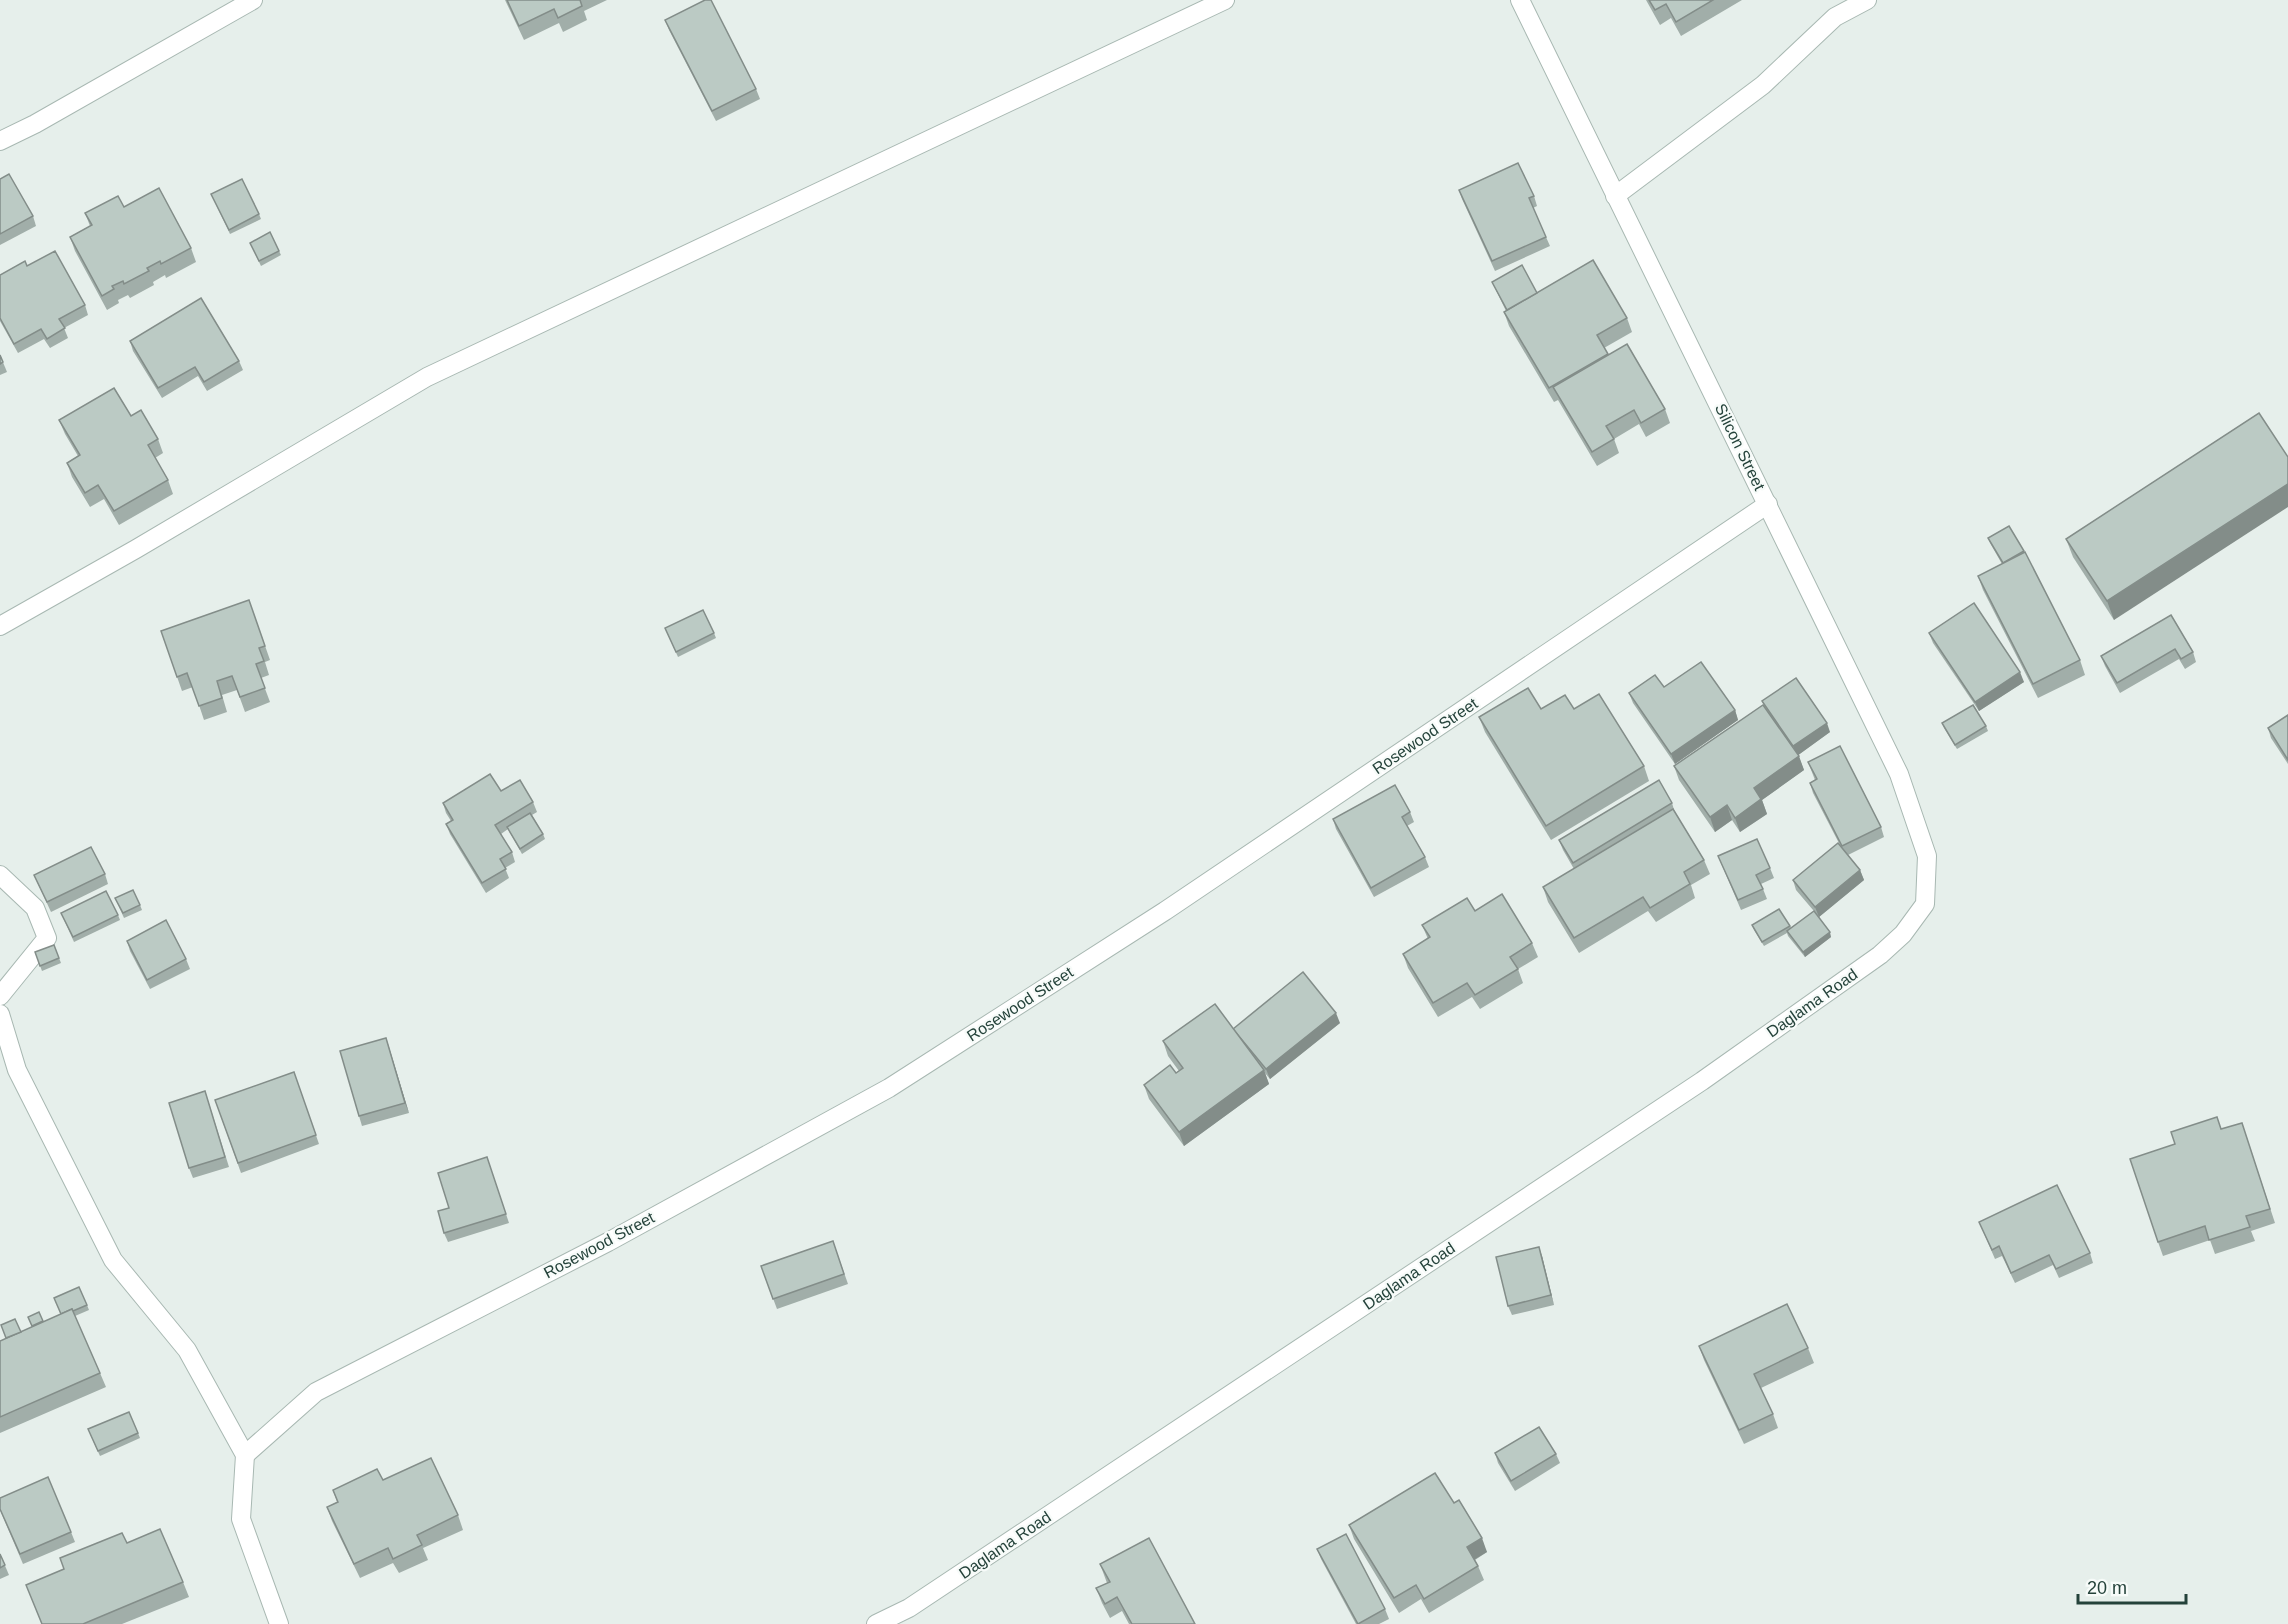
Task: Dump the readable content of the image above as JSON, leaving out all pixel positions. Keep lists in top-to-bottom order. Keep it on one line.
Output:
{"streets":{"street":["Silicon Street","Rosewood Street","Daglama Road"]},"crossings":[["Silicon Street","Rosewood Street"],["Silicon Street","Daglama Road"]],"scale_bar":"20 m"}
